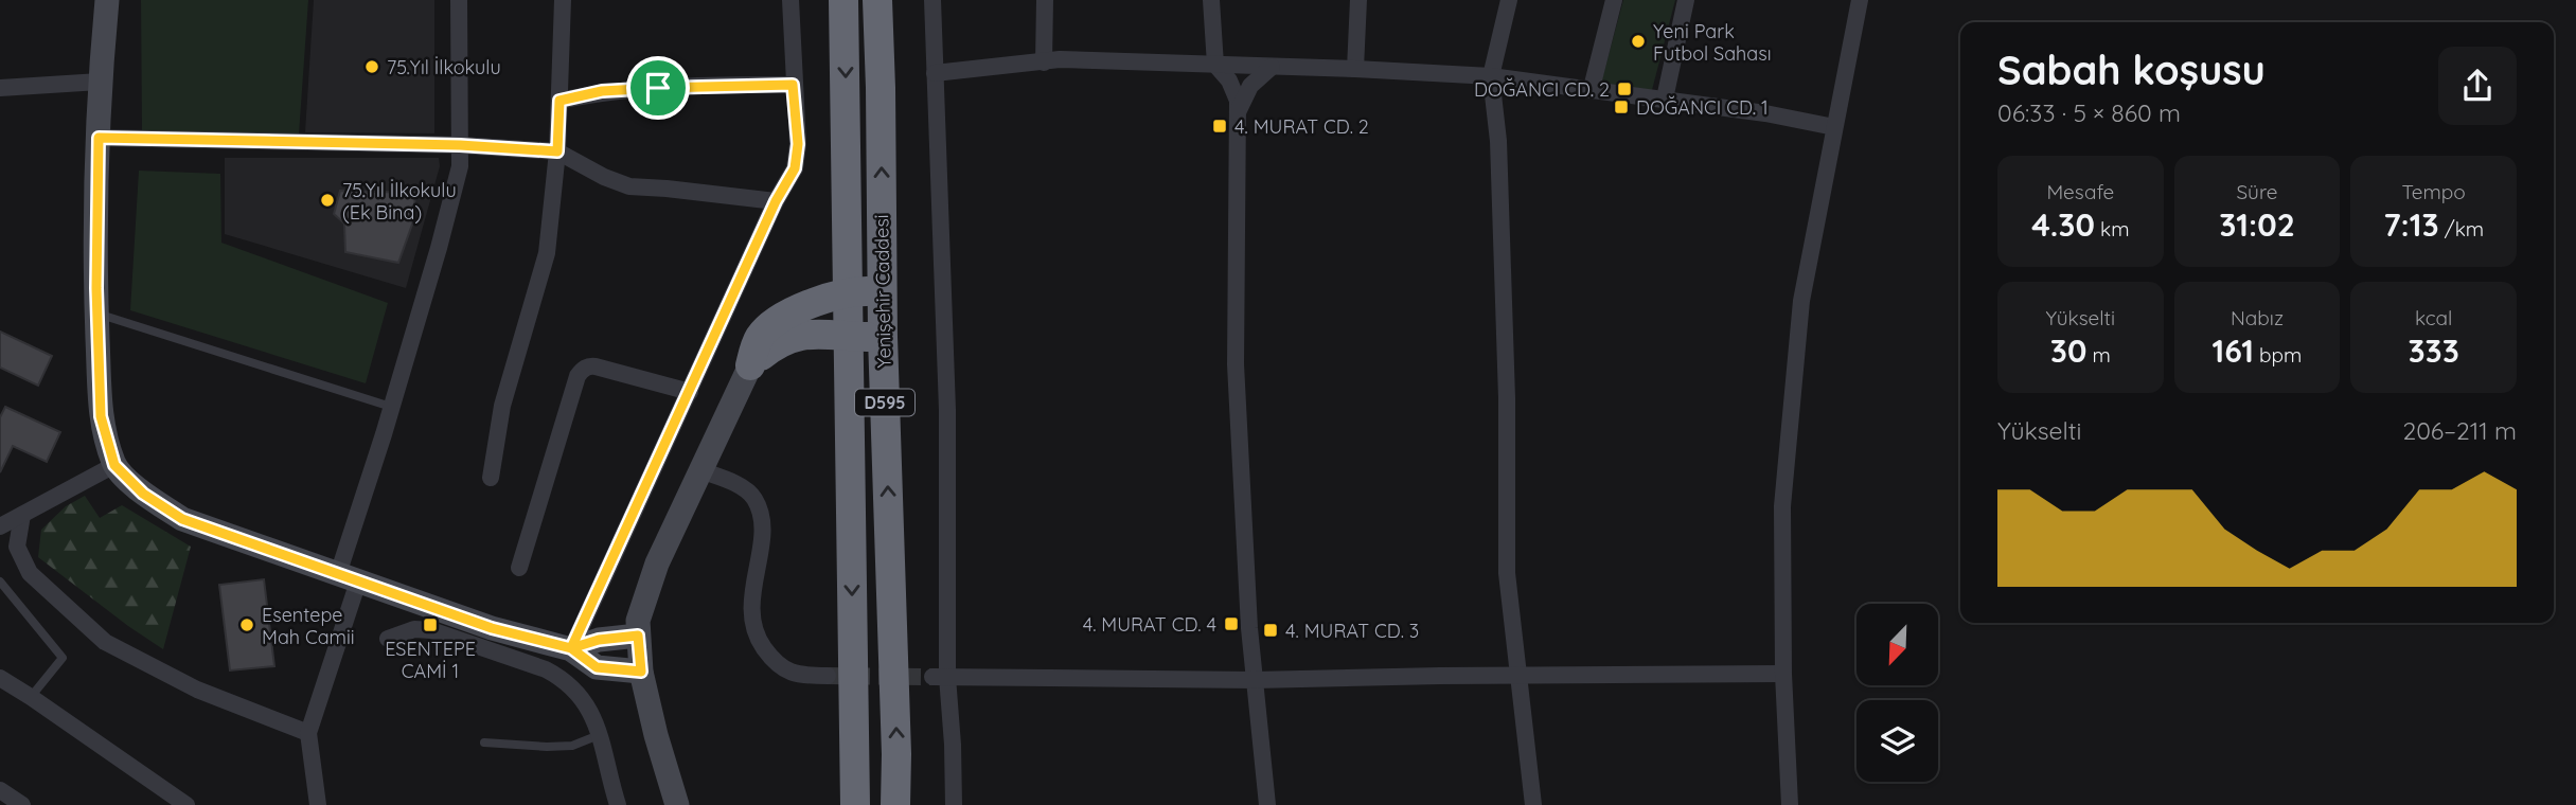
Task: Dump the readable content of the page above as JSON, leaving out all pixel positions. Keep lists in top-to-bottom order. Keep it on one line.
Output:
{"streets":{"highway":["Yenişehir Caddesi","D595"]},"places":{"other":["Yeni Park Futbol Sahası","75.Yıl İlkokulu","75.Yıl İlkokulu (Ek Bina)","Esentepe Mah Camii"],"transit":["DOĞANCI CD. 2","DOĞANCI CD. 1","4. MURAT CD. 2","4. MURAT CD. 4","ESENTEPE CAMİ 1","4. MURAT CD. 3"]},"north":"bottom left","page":{"heading":["Sabah koşusu","06:33 · 5 × 860 m"],"stats":[["Mesafe","4.30 km"],["Süre","31:02"],["Tempo","7:13 /km"],["Yükselti","30 m"],["Nabız","161 bpm"],["kcal","333"]],"chart":["Yükselti","206–211 m"]}}
